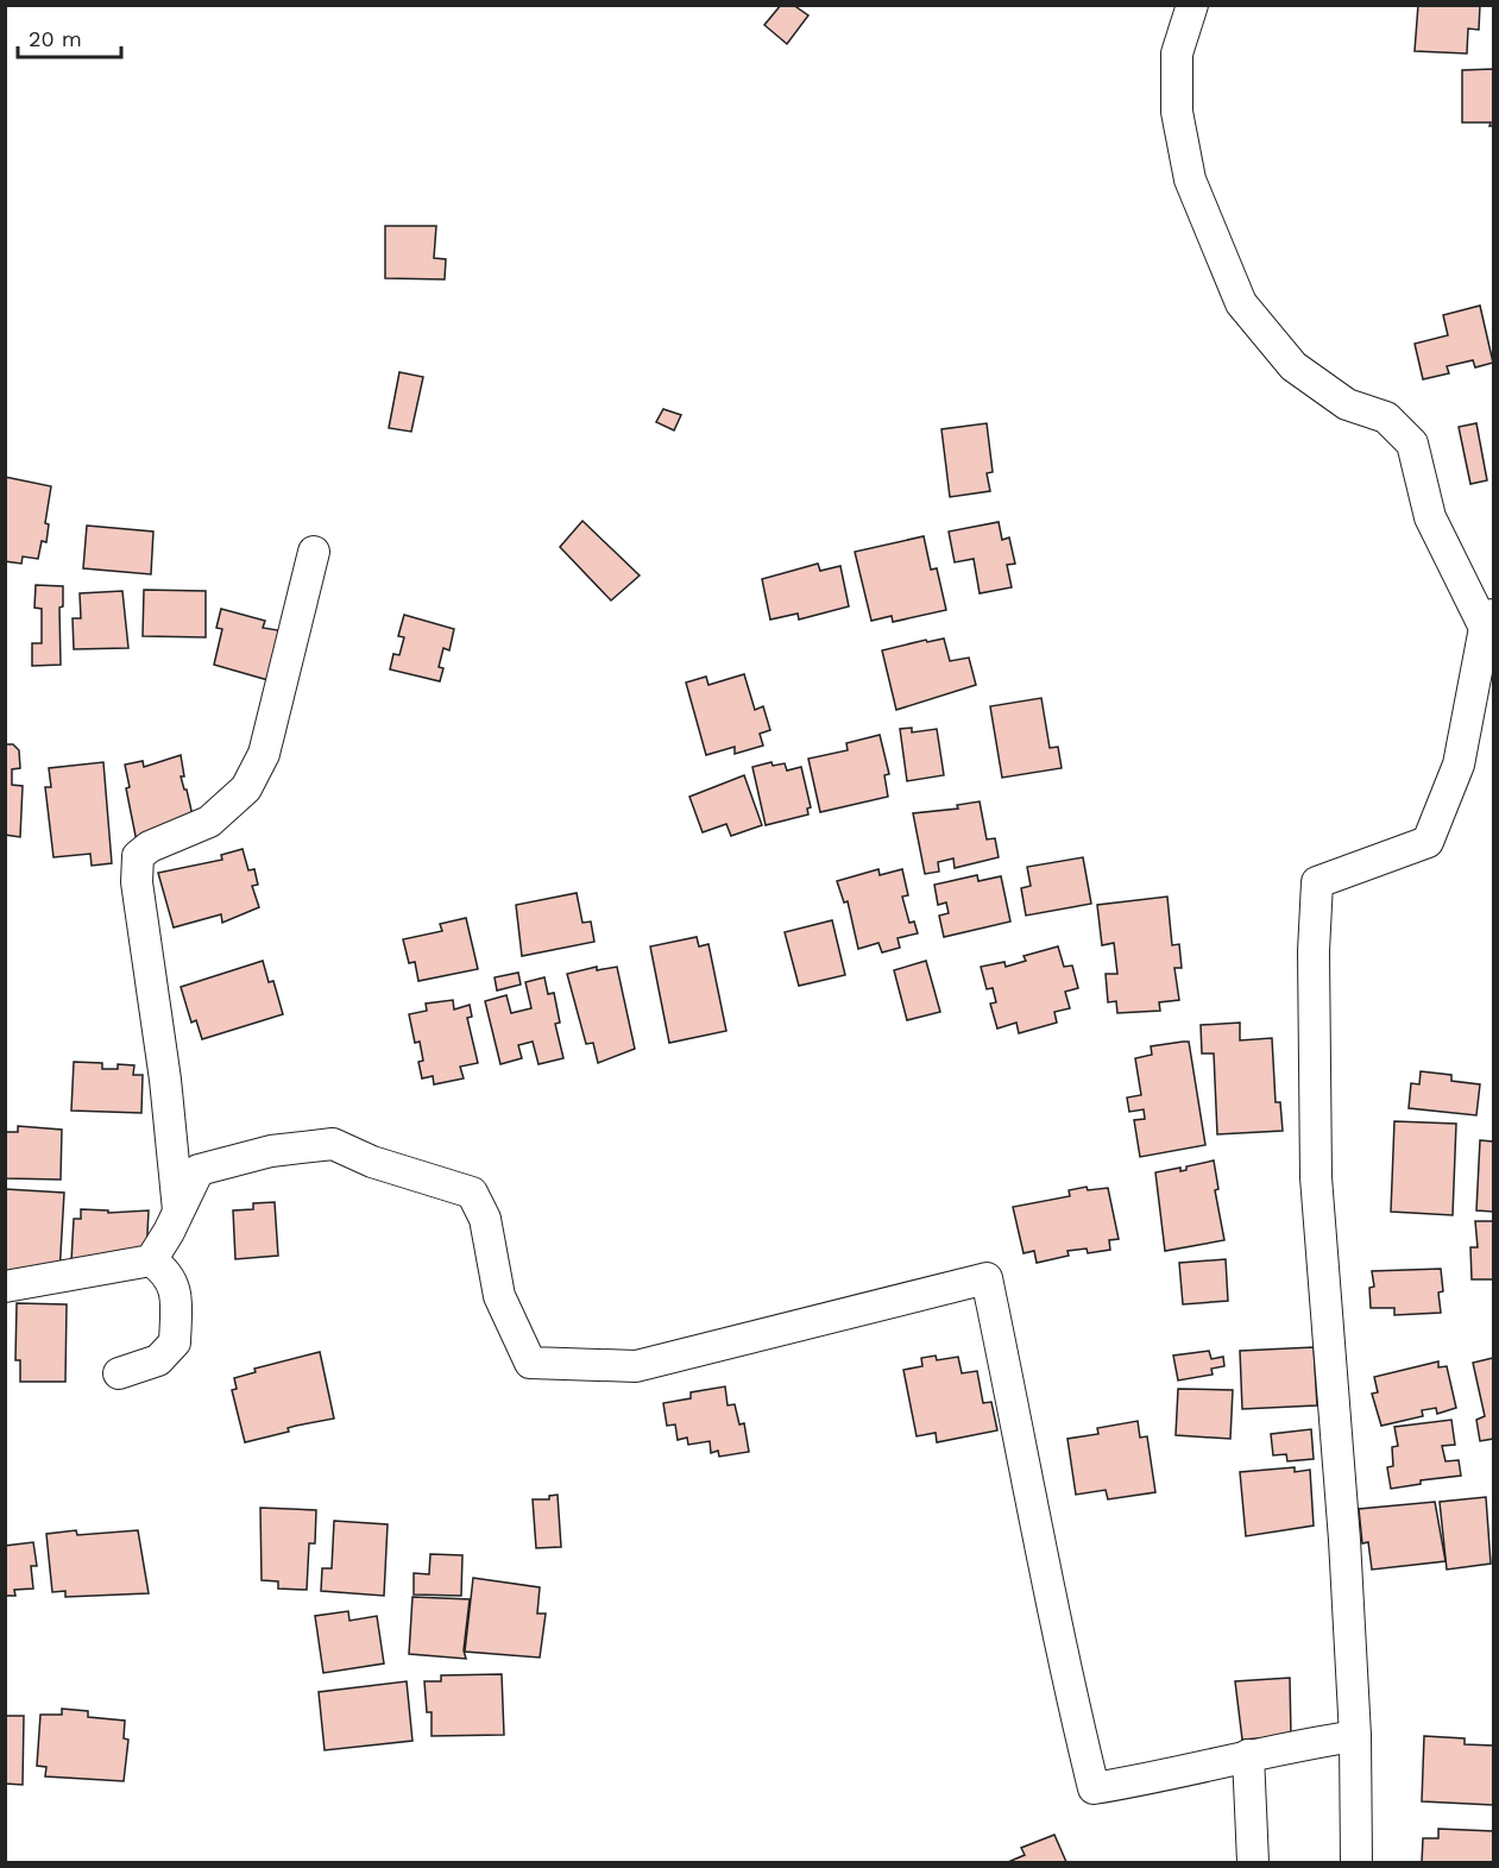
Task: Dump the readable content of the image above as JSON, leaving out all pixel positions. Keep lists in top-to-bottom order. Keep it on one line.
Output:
{"scale_bar":"20 m"}
